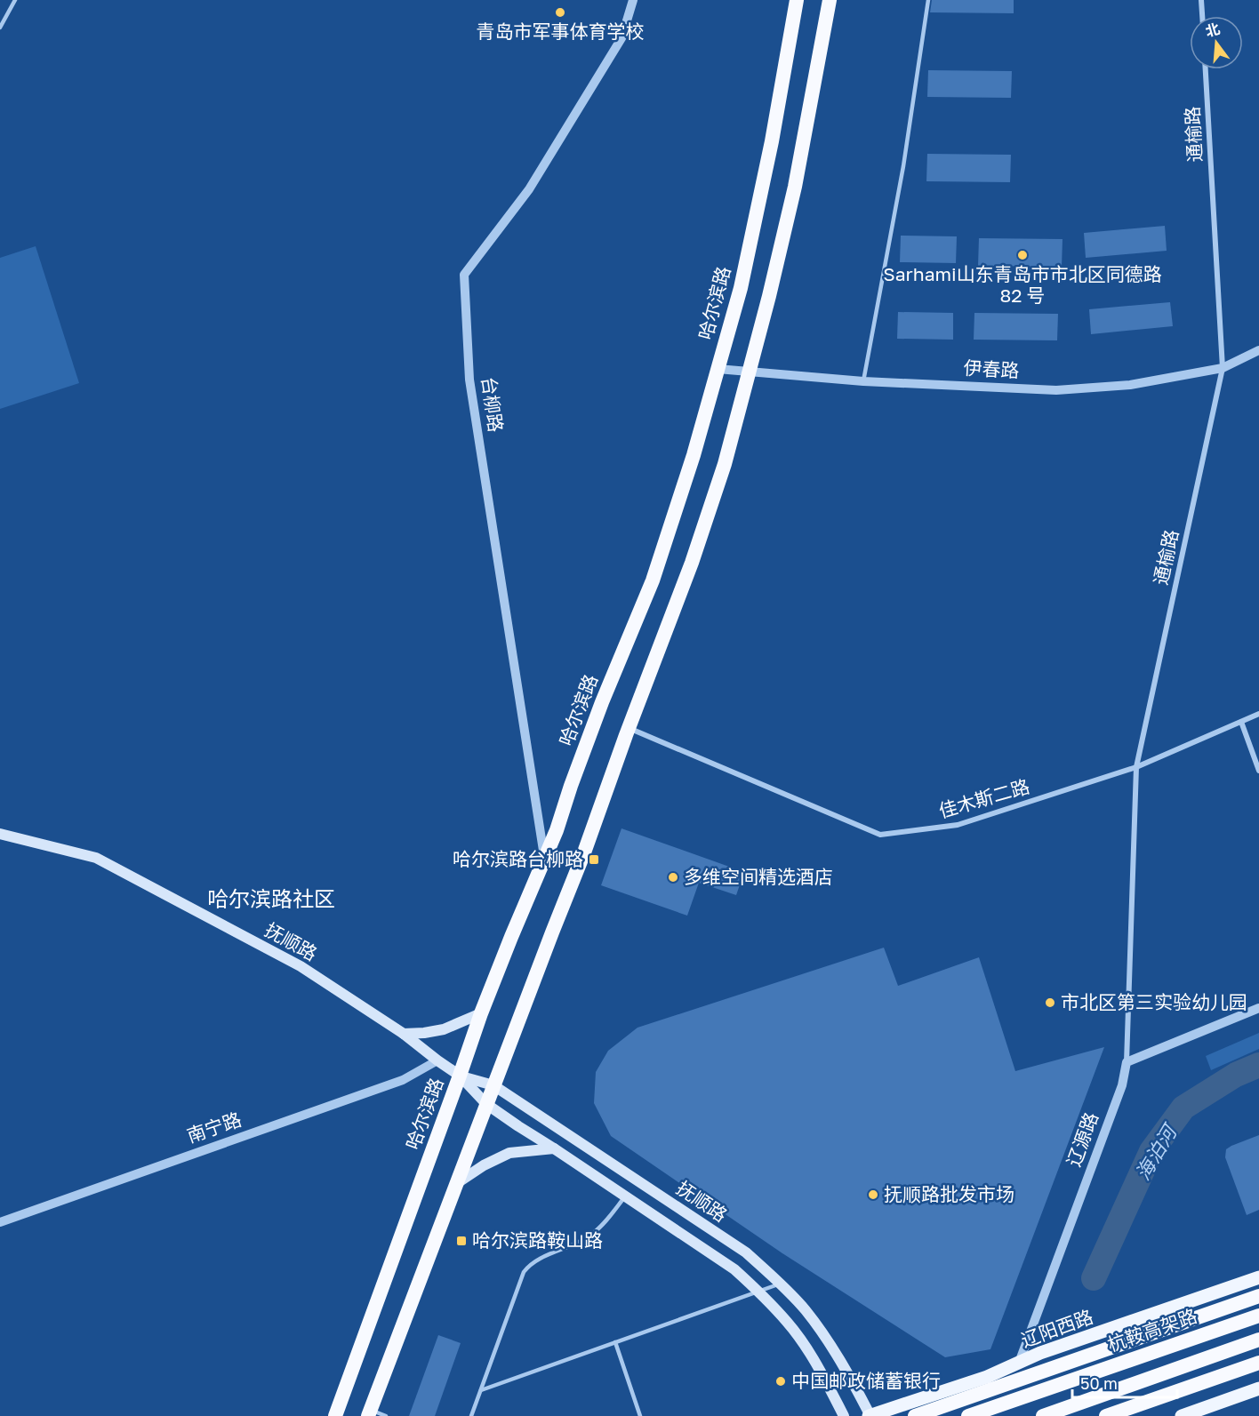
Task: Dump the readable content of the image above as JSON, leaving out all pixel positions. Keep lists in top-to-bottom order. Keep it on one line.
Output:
{"streets":{"highway":["哈尔滨路","杭鞍高架路"],"main road":["抚顺路","辽阳西路"],"street":["通榆路","伊春路","台柳路","佳木斯二路","南宁路","辽源路"]},"crossings":[["通榆路","伊春路"],["通榆路","佳木斯二路"],["通榆路","辽源路"],["哈尔滨路","伊春路"],["哈尔滨路","台柳路"],["哈尔滨路","抚顺路"],["抚顺路","南宁路"],["抚顺路","辽阳西路"],["辽源路","辽阳西路"]],"districts":["哈尔滨路社区"],"water":["海泊河"],"places":{"other":["青岛市军事体育学校","Sarhami山东青岛市市北区同德路 82 号","多维空间精选酒店","市北区第三实验幼儿园","抚顺路批发市场","中国邮政储蓄银行"],"transit":["哈尔滨路台柳路","哈尔滨路鞍山路"]},"scale_bar":"50 m","north":"top"}
